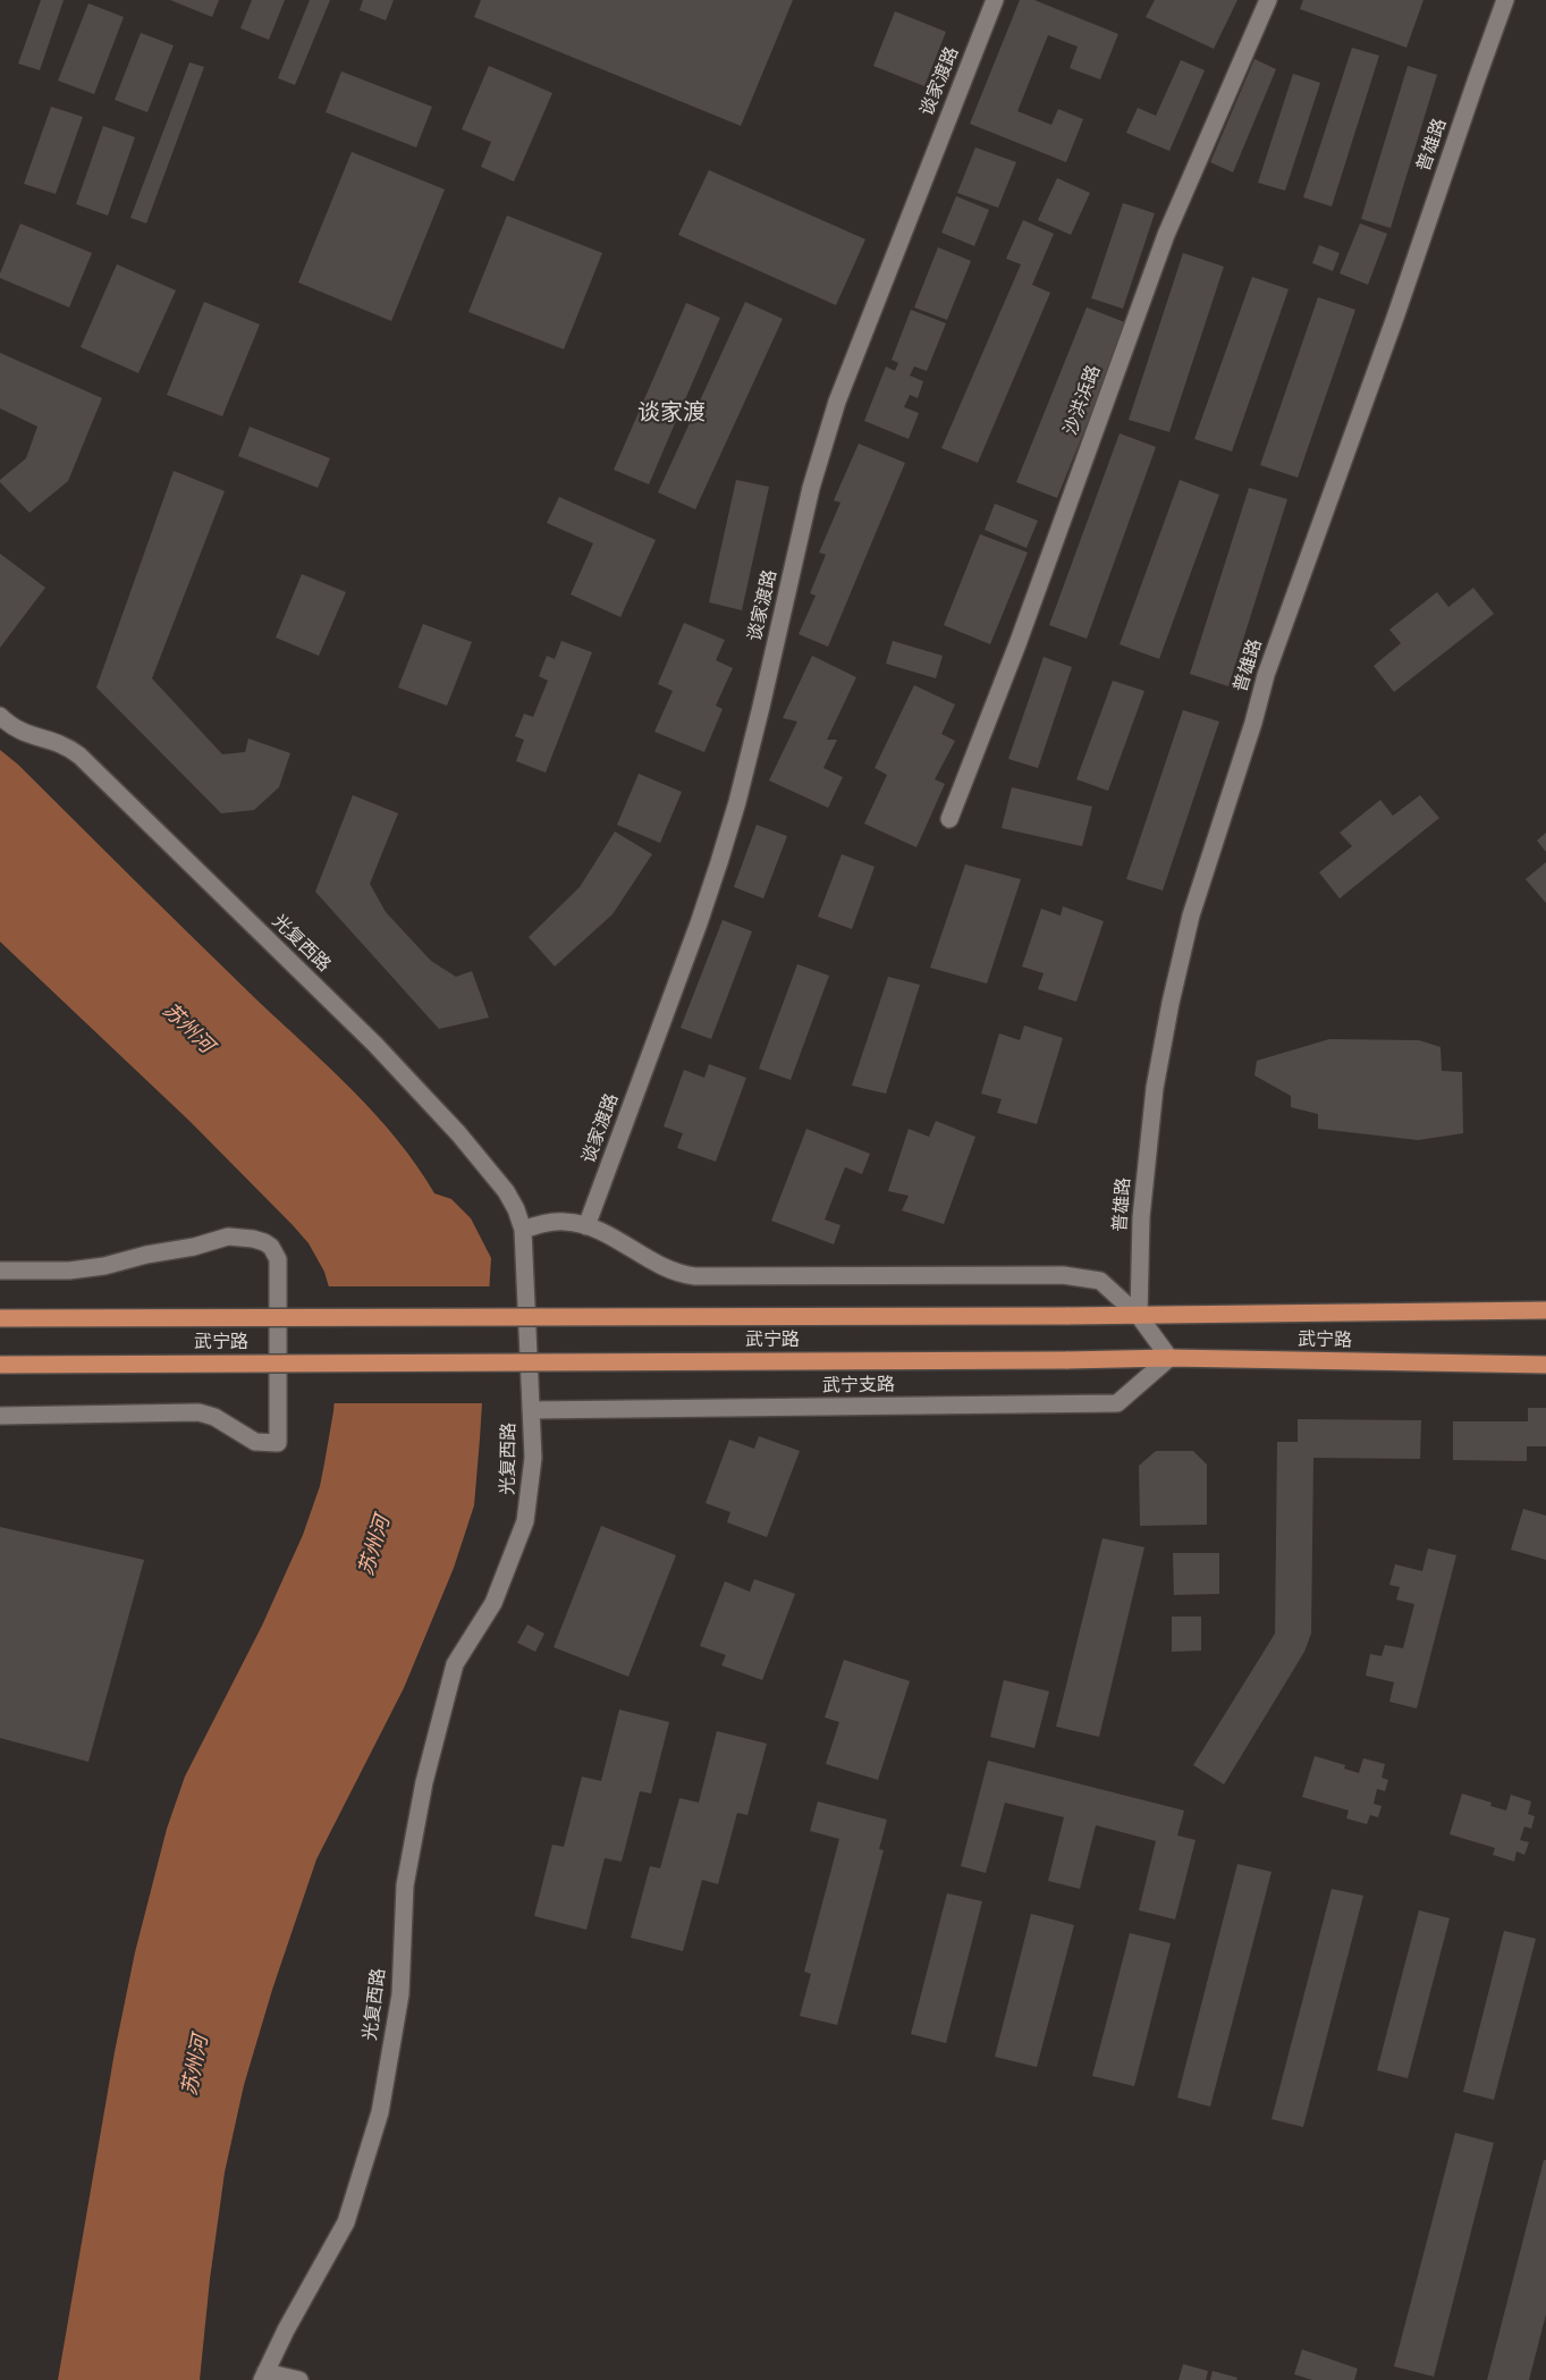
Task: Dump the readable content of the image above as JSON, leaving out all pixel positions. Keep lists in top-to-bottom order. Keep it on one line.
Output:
{"streets":{"main road":["武宁路"],"street":["谈家渡路","普雄路","沙洪浜路","光复西路","武宁支路"]},"crossings":[["普雄路","武宁路"],["光复西路","武宁支路"],["武宁路","武宁支路"]],"districts":["谈家渡"],"water":["苏州河"]}
